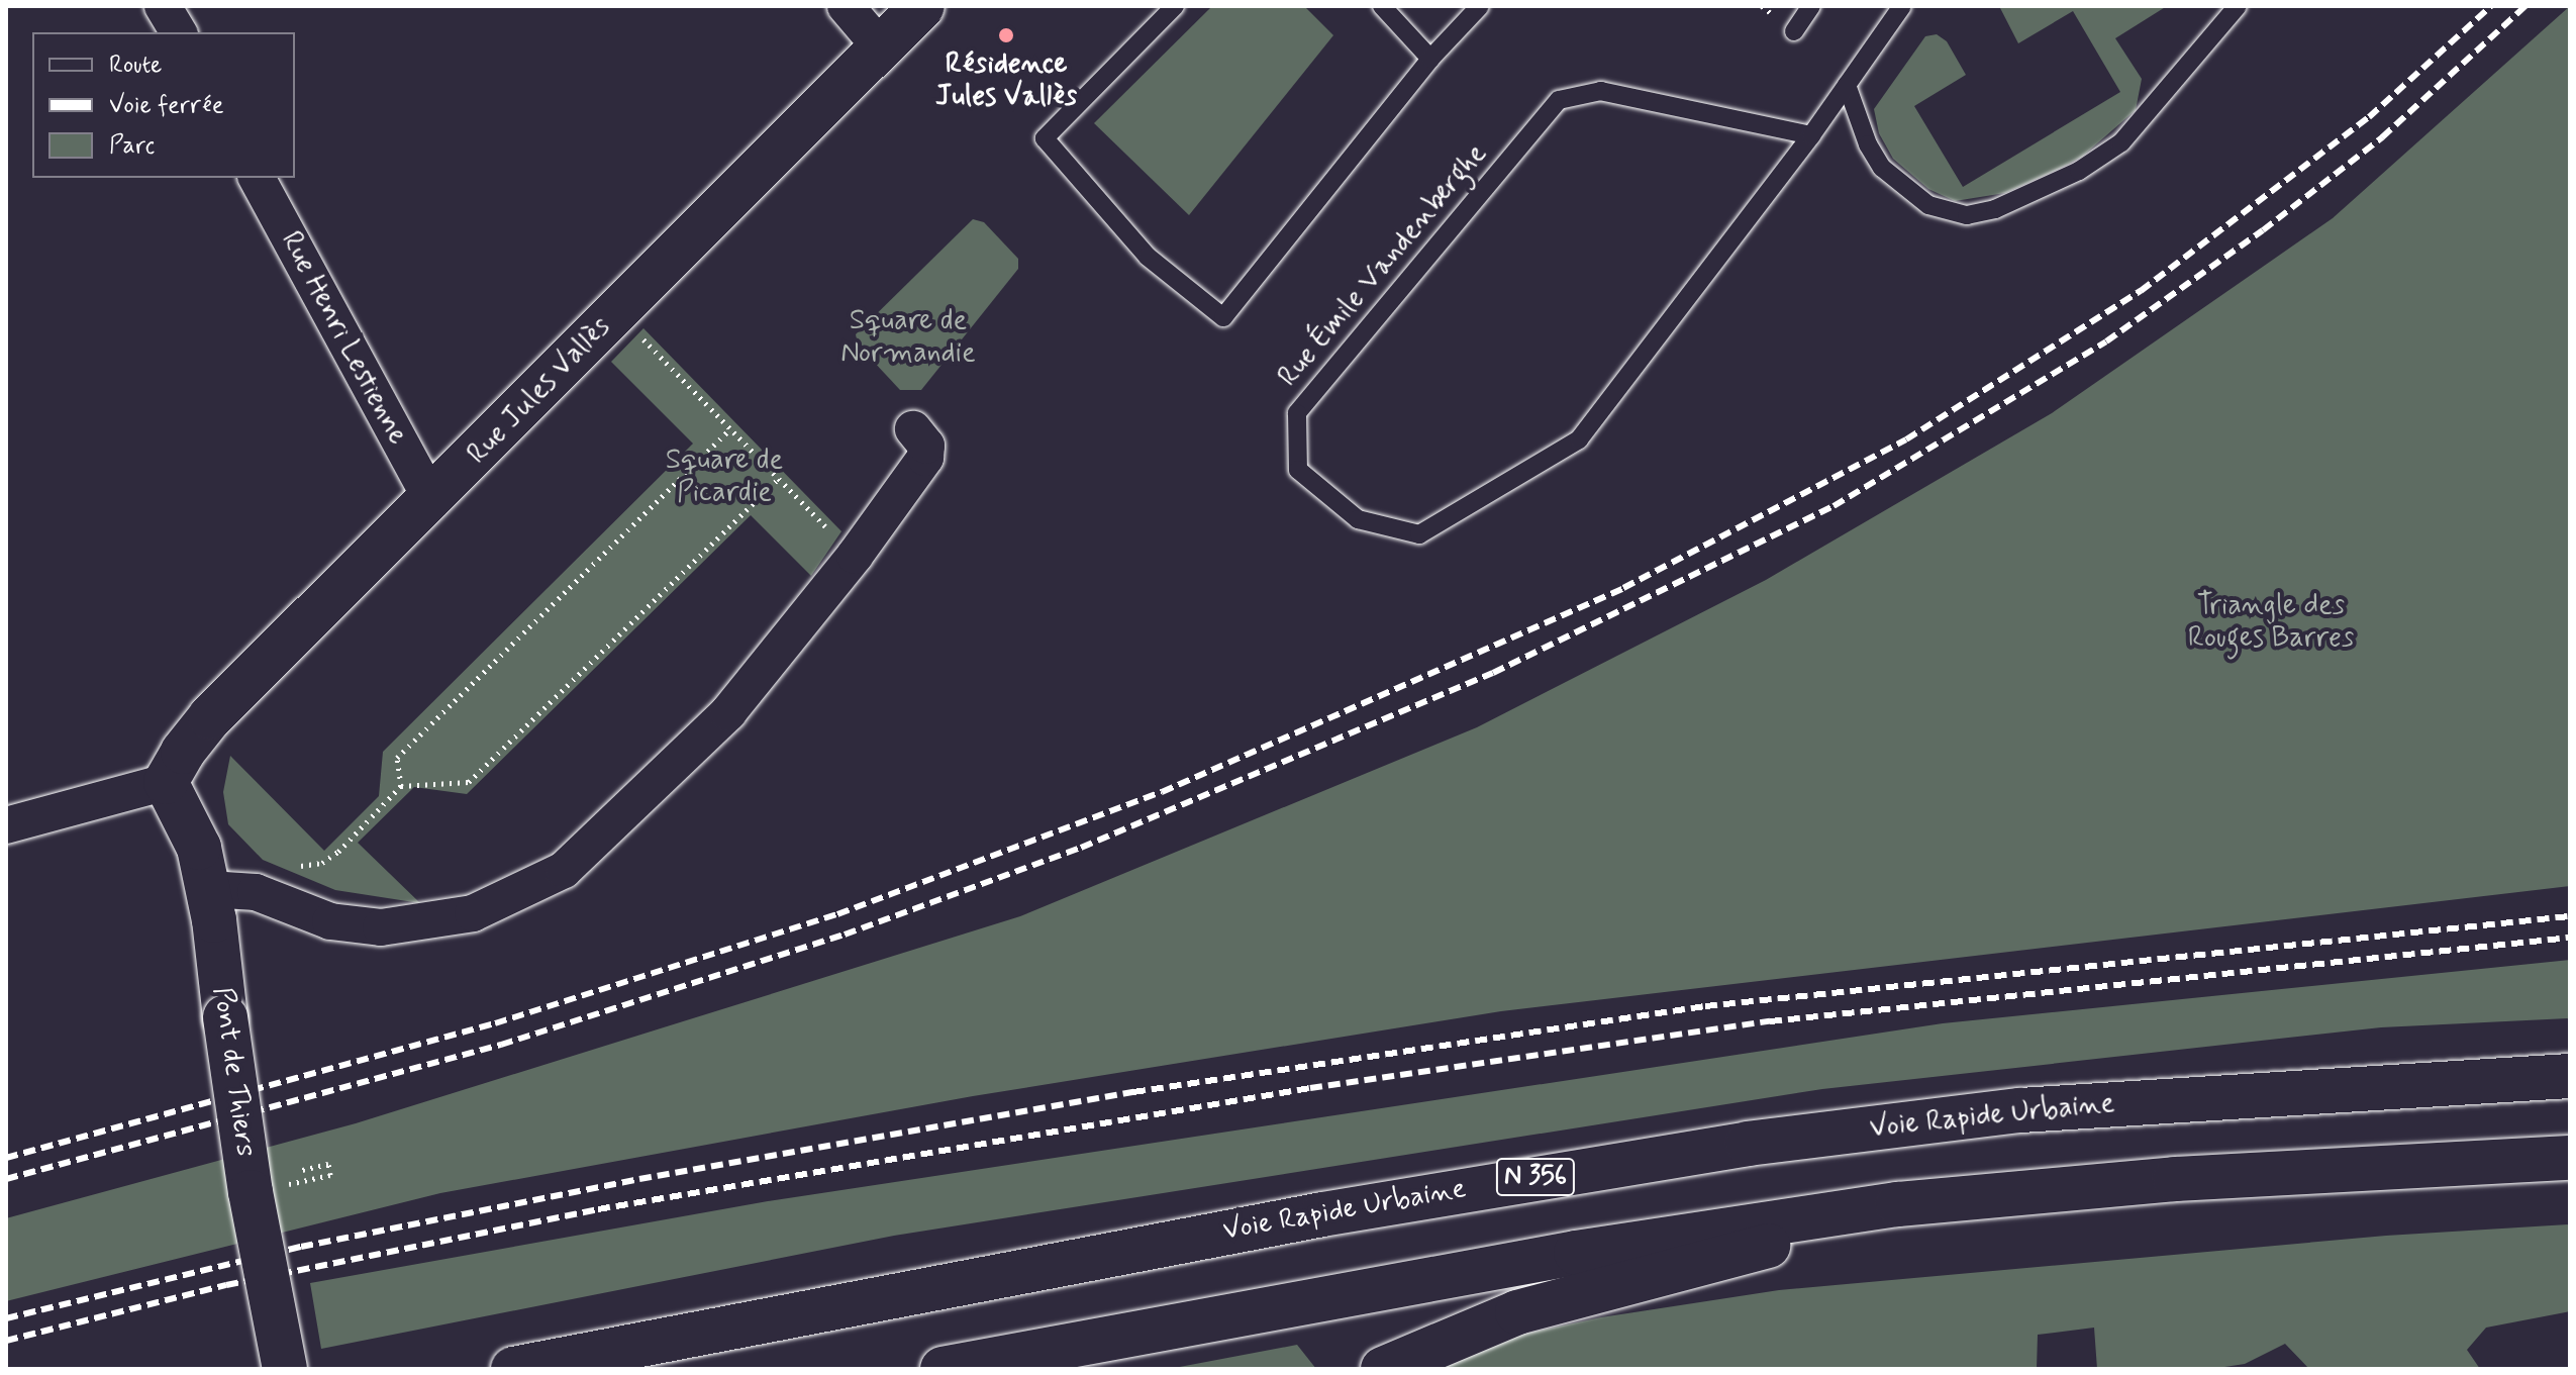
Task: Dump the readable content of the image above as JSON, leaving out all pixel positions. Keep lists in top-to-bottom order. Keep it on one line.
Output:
{"streets":{"main road":["Rue Jules Vallès","Pont de Thiers","Voie Rapide Urbaine","N 356"],"street":["Rue Henri Lestienne"],"lane":["Rue Émile Vandenberghe"]},"crossings":[["Rue Henri Lestienne","Rue Jules Vallès"],["Rue Jules Vallès","Pont de Thiers"]],"parks":["Square de Normandie","Square de Picardie","Triangle des Rouges Barres"],"places":["Résidence Jules Vallès"],"legend":["Route","Voie ferrée","Parc"]}
